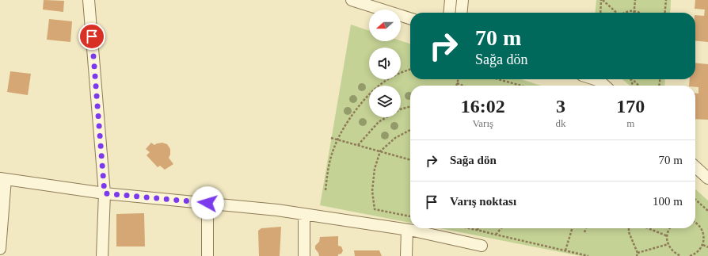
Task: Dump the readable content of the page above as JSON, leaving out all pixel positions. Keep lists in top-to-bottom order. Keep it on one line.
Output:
{"north":"left","page":{"turn":["70 m","Sağa dön"],"eta":["16:02","Varış","3","dk","170","m"],"list":[{"name":"Sağa dön","value":"70 m"},{"name":"Varış noktası","value":"100 m"}]}}
